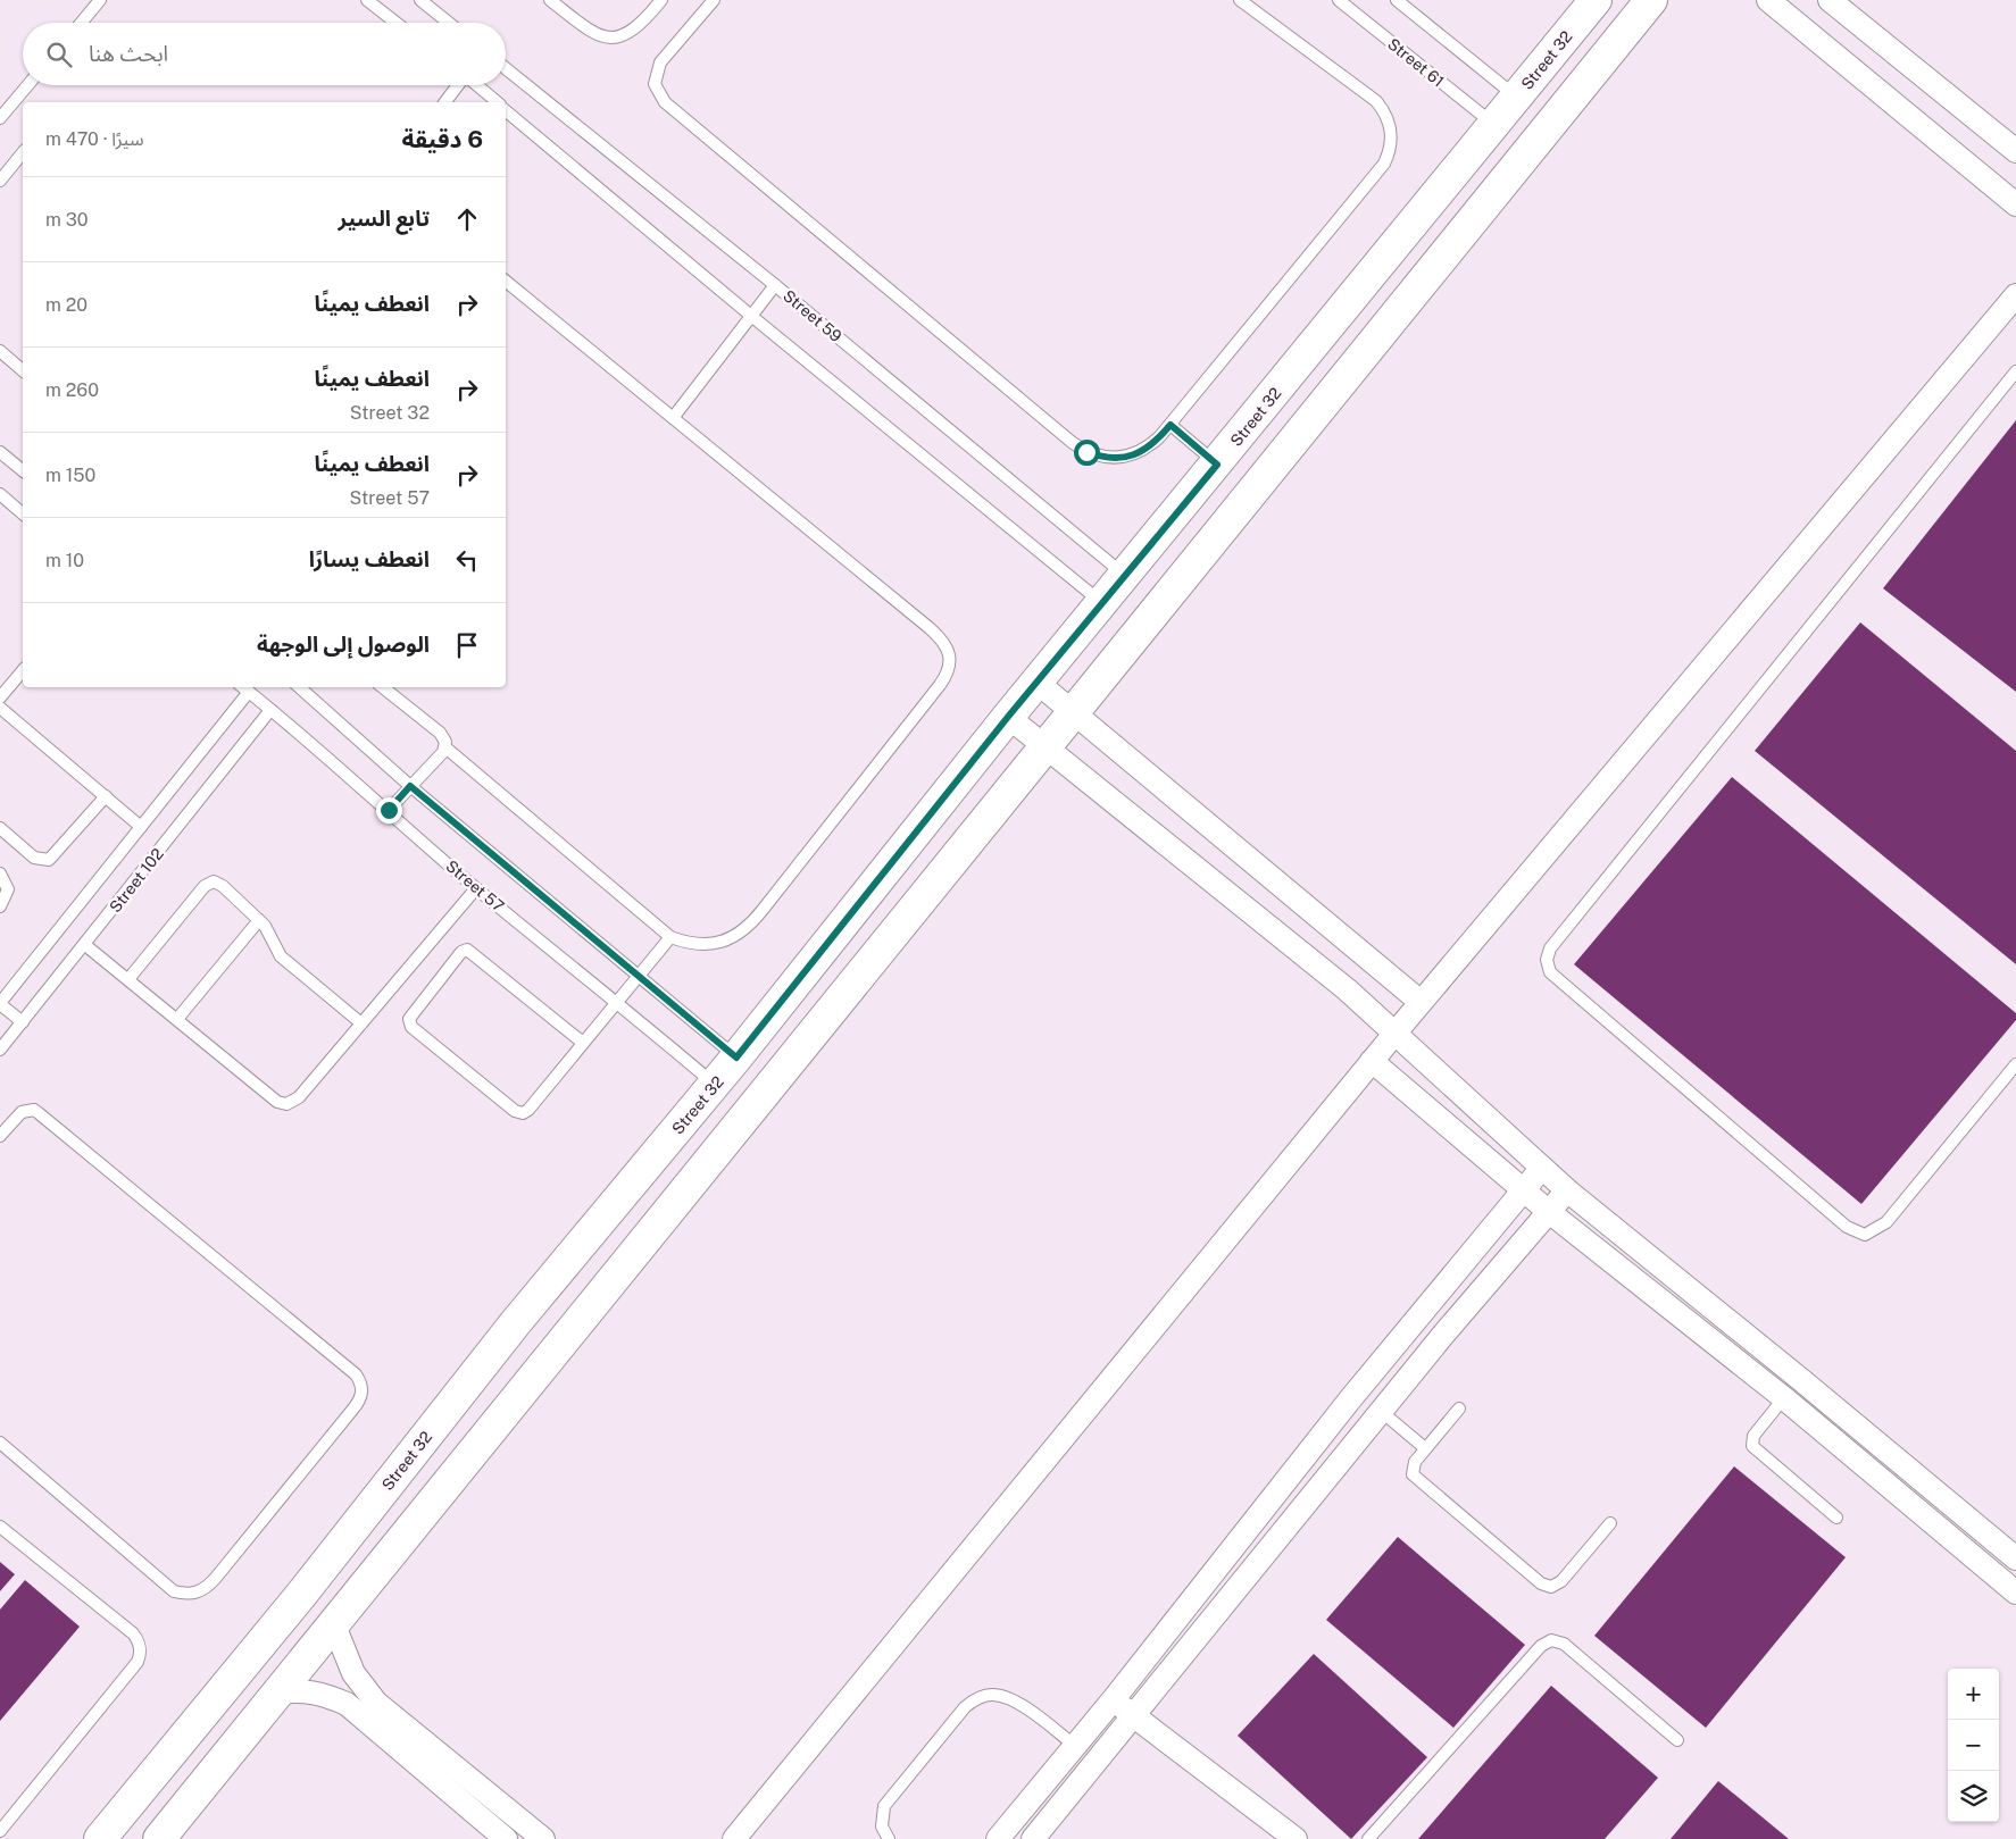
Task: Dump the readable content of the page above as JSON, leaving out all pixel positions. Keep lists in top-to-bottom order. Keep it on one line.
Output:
{"streets":{"main road":["Street 32"],"lane":["Street 61","Street 59","Street 102","Street 57"]},"crossings":[["Street 32","Street 61"],["Street 32","Street 59"],["Street 32","Street 57"],["Street 102","Street 57"]],"page":{"search":"ابحث هنا","heading":["6 دقيقة","سيرًا · 470 m"],"list":[["تابع السير","30 m"],["انعطف يمينًا","20 m"],["انعطف يمينًا","Street 32","260 m"],["انعطف يمينًا","Street 57","150 m"],["انعطف يسارًا","10 m"],"الوصول إلى الوجهة"],"map_buttons":["+","−"]}}
